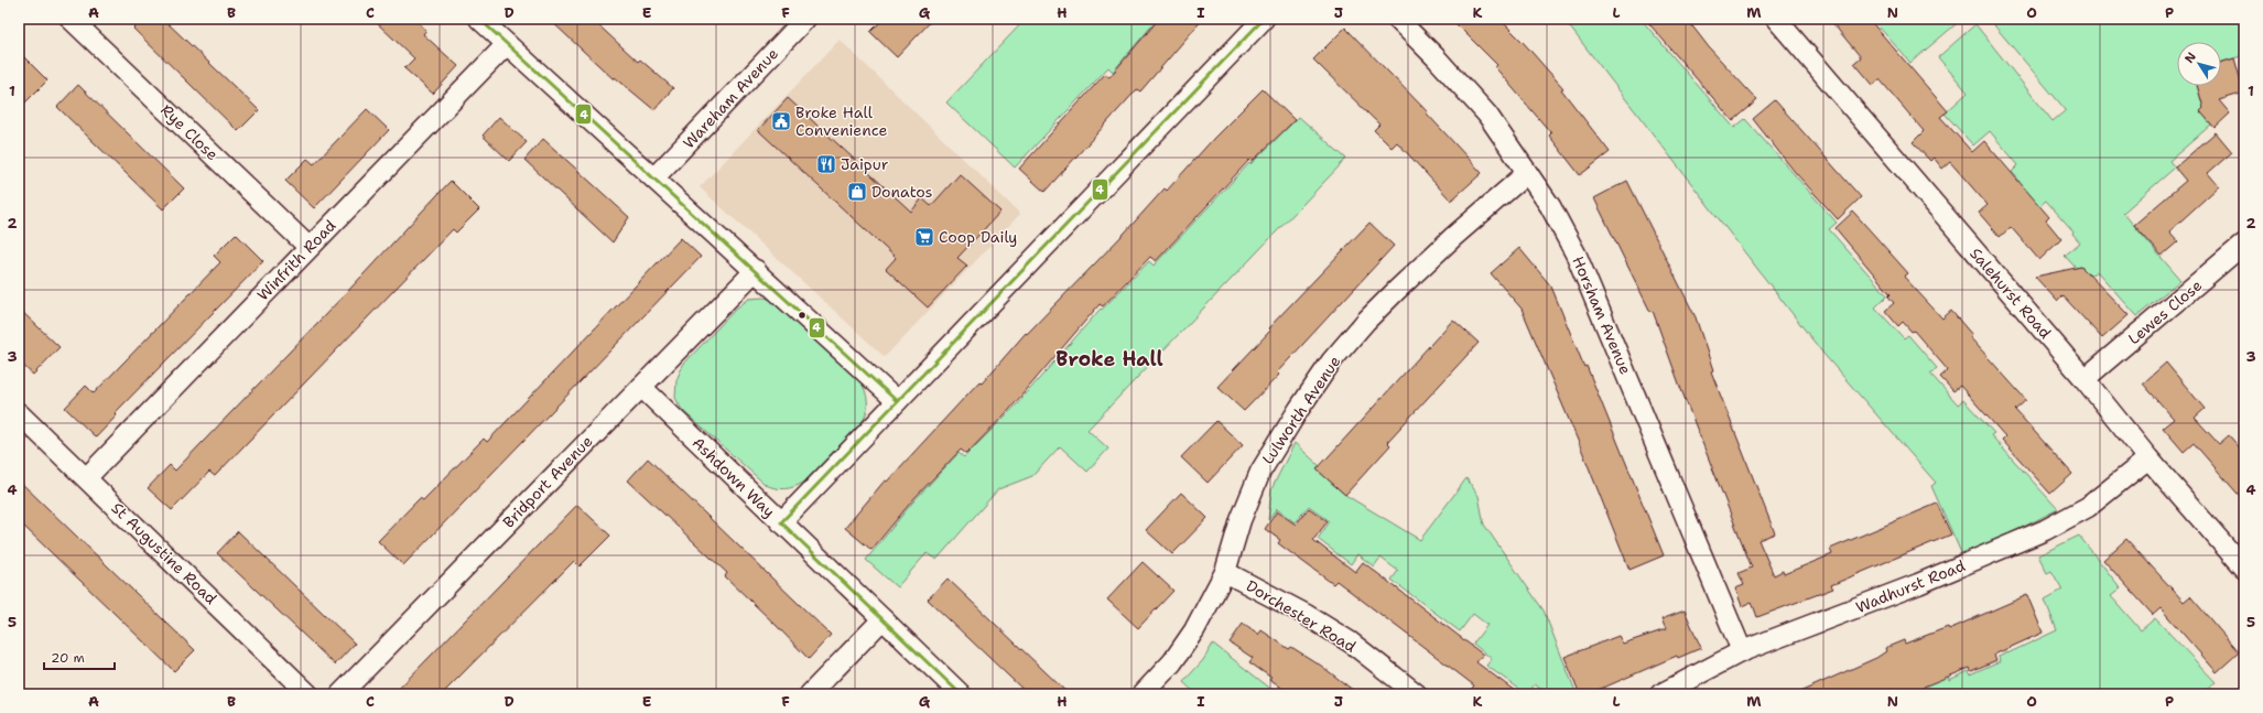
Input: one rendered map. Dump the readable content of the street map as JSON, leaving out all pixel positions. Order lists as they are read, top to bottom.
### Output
{
  "streets": {
    "street": [
      "Wareham Avenue",
      "Rye Close",
      "Winfrith Road",
      "Salehurst Road",
      "Lewes Close",
      "Horsham Avenue",
      "Lulworth Avenue",
      "Ashdown Way",
      "Bridport Avenue",
      "St Augustine Road",
      "Wadhurst Road",
      "Dorchester Road"
    ]
  },
  "crossings": [
    ["Rye Close", "Winfrith Road"],
    ["Winfrith Road", "St Augustine Road"],
    ["Salehurst Road", "Lewes Close"],
    ["Salehurst Road", "Wadhurst Road"],
    ["Horsham Avenue", "Lulworth Avenue"],
    ["Horsham Avenue", "Wadhurst Road"],
    ["Lulworth Avenue", "Dorchester Road"],
    ["Ashdown Way", "Bridport Avenue"]
  ],
  "districts": ["Broke Hall"],
  "places": {
    "public building": ["Broke Hall Convenience"],
    "restaurant": ["Jaipur"],
    "shop": ["Donatos"],
    "supermarket": ["Coop Daily"]
  },
  "lines": ["transit line 4"],
  "scale_bar": "20 m",
  "north": "top left",
  "grid": {
    "columns": [
      "A",
      "B",
      "C",
      "D",
      "E",
      "F",
      "G",
      "H",
      "I",
      "J",
      "K",
      "L",
      "M",
      "N",
      "O",
      "P"
    ],
    "rows": [
      "1",
      "2",
      "3",
      "4",
      "5"
    ]
  }
}
